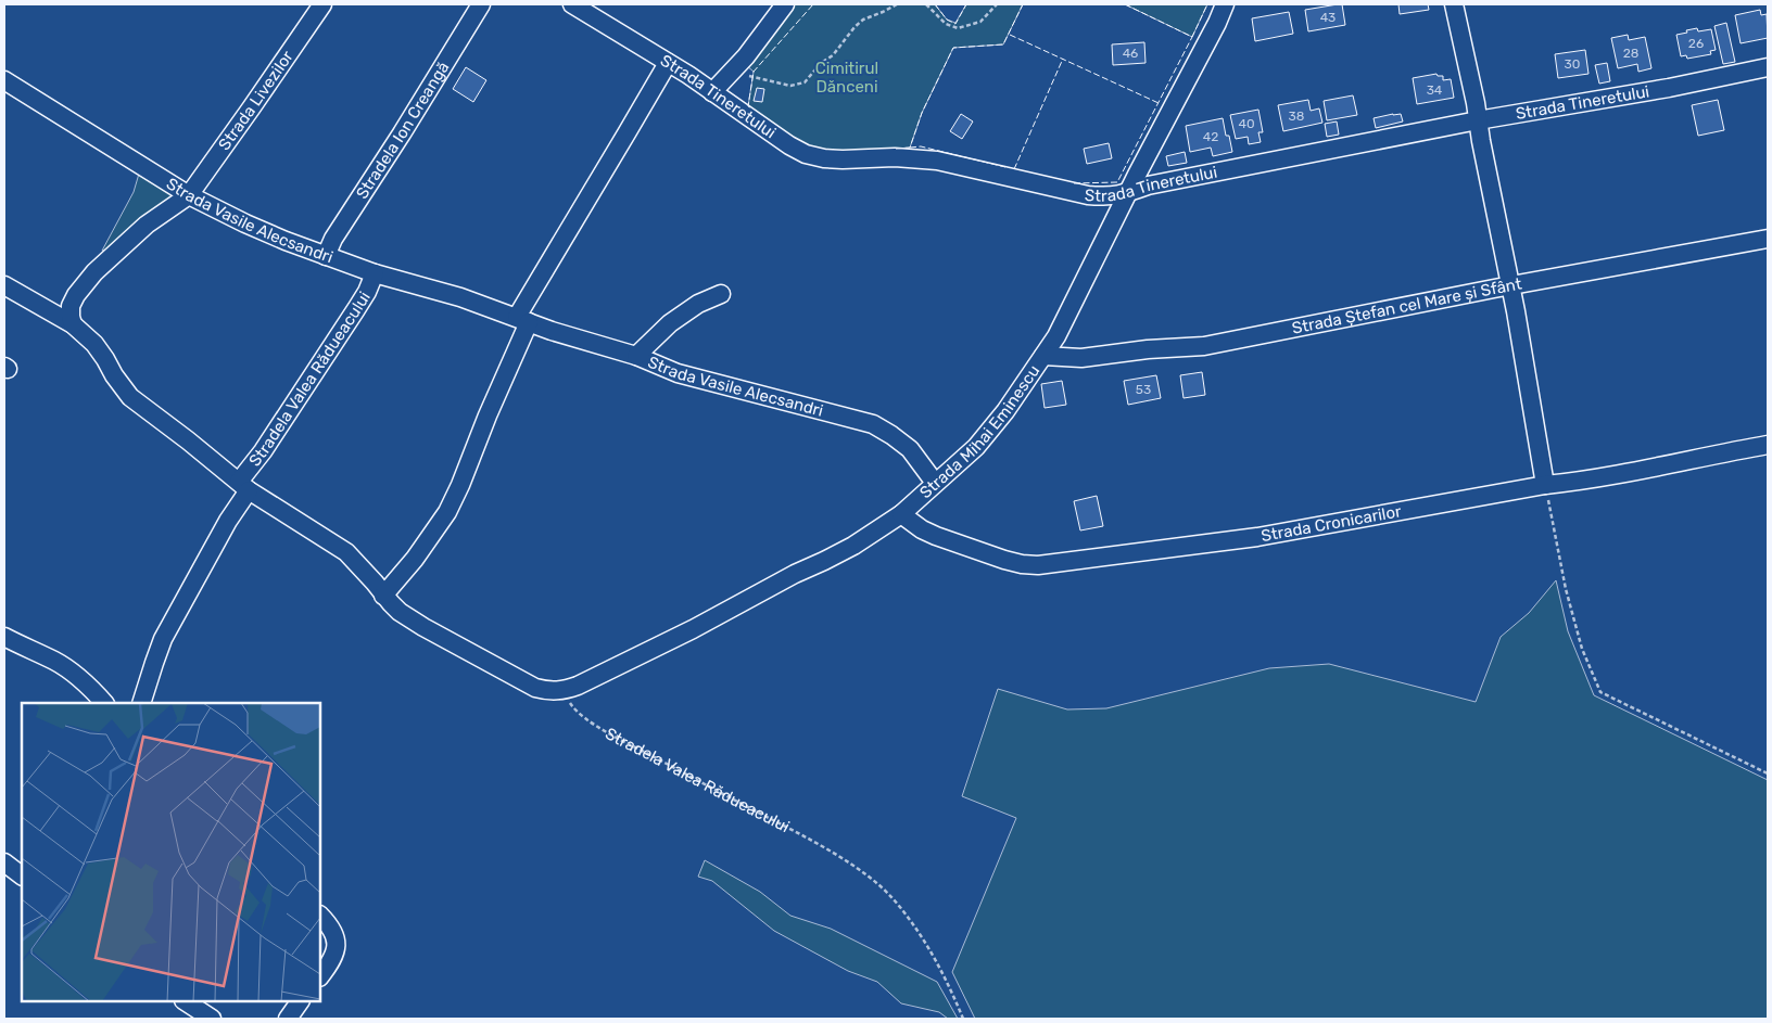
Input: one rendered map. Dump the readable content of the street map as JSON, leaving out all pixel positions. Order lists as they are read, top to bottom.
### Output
{
  "streets": {
    "street": [
      "Strada Tineretului",
      "Strada Livezilor",
      "Stradela Ion Creangă",
      "Strada Vasile Alecsandri",
      "Strada Ștefan cel Mare și Sfânt",
      "Stradela Valea Rădueacului",
      "Strada Mihai Eminescu",
      "Strada Cronicarilor"
    ]
  },
  "crossings": [
    ["Strada Tineretului", "Strada Mihai Eminescu"],
    ["Strada Livezilor", "Strada Vasile Alecsandri"],
    ["Stradela Ion Creangă", "Strada Vasile Alecsandri"],
    ["Strada Vasile Alecsandri", "Stradela Valea Rădueacului"],
    ["Strada Vasile Alecsandri", "Strada Mihai Eminescu"],
    ["Strada Ștefan cel Mare și Sfânt", "Strada Mihai Eminescu"],
    ["Stradela Valea Rădueacului", "Strada Mihai Eminescu"],
    ["Strada Mihai Eminescu", "Strada Cronicarilor"]
  ],
  "parks": ["Cimitirul Dănceni"],
  "house_numbers": [
    "43",
    "26",
    "46",
    "28",
    "30",
    "34",
    "38",
    "40",
    "42",
    "53"
  ]
}
